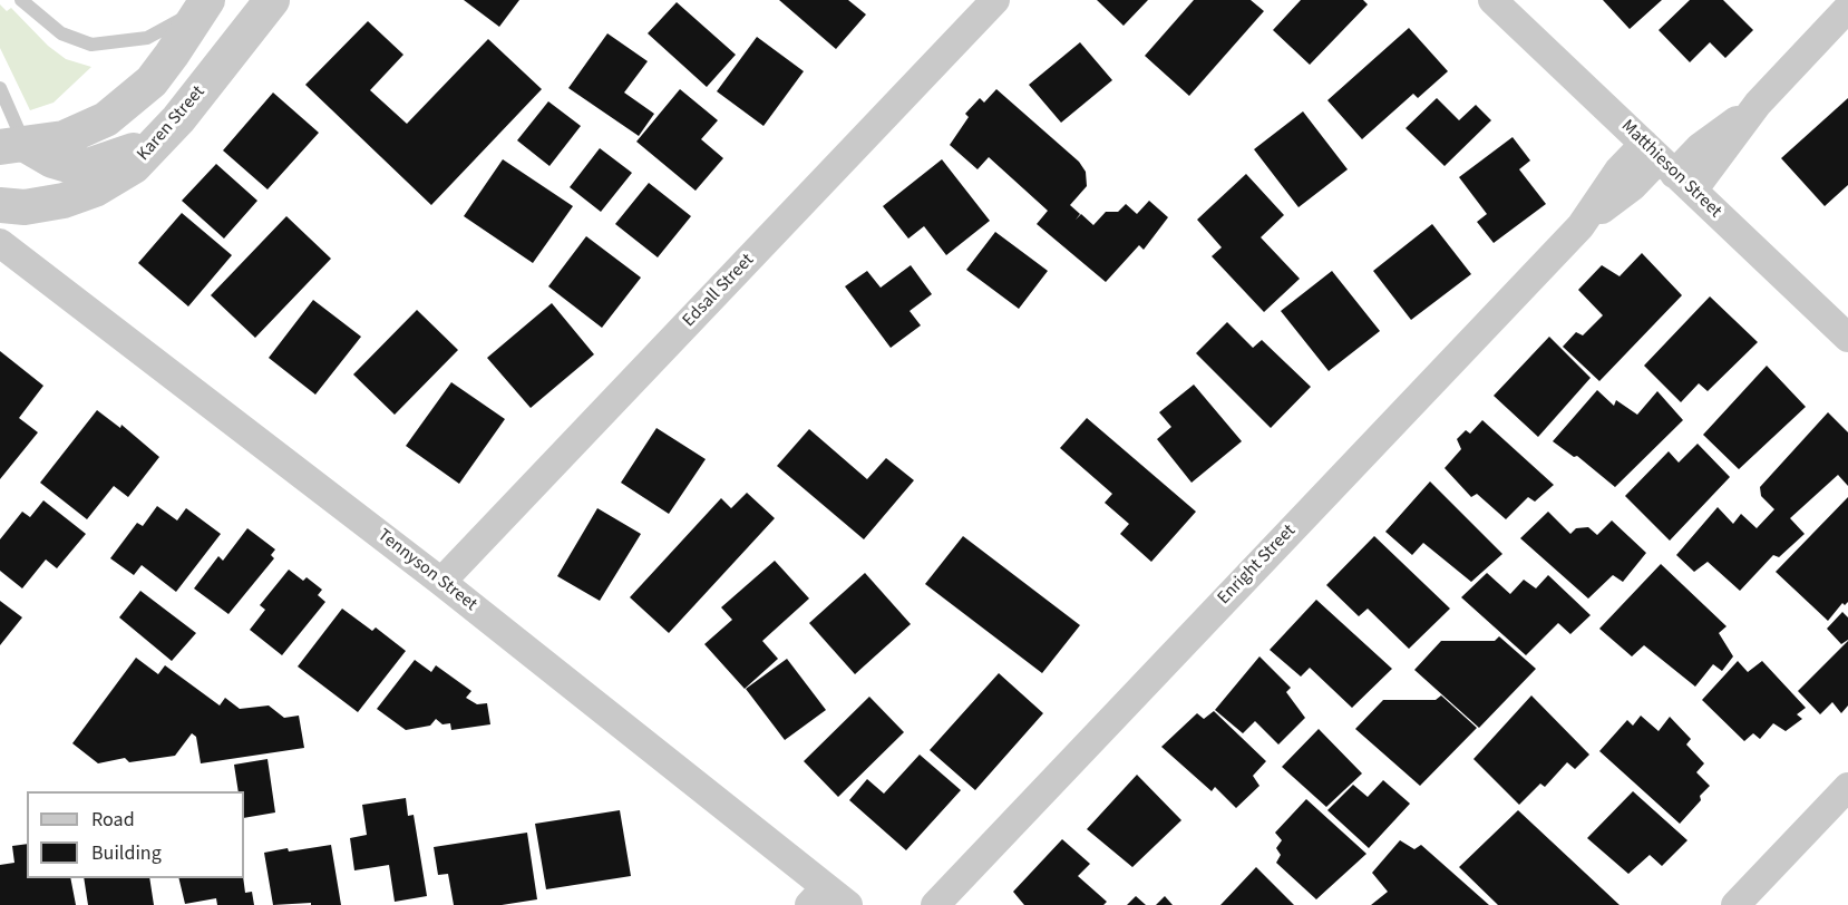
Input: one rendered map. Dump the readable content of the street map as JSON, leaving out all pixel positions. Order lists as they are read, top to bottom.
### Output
{
  "streets": {
    "street": [
      "Karen Street",
      "Matthieson Street",
      "Edsall Street",
      "Enright Street",
      "Tennyson Street"
    ]
  },
  "crossings": [
    ["Matthieson Street", "Enright Street"],
    ["Edsall Street", "Tennyson Street"]
  ],
  "legend": ["Road", "Building"]
}
